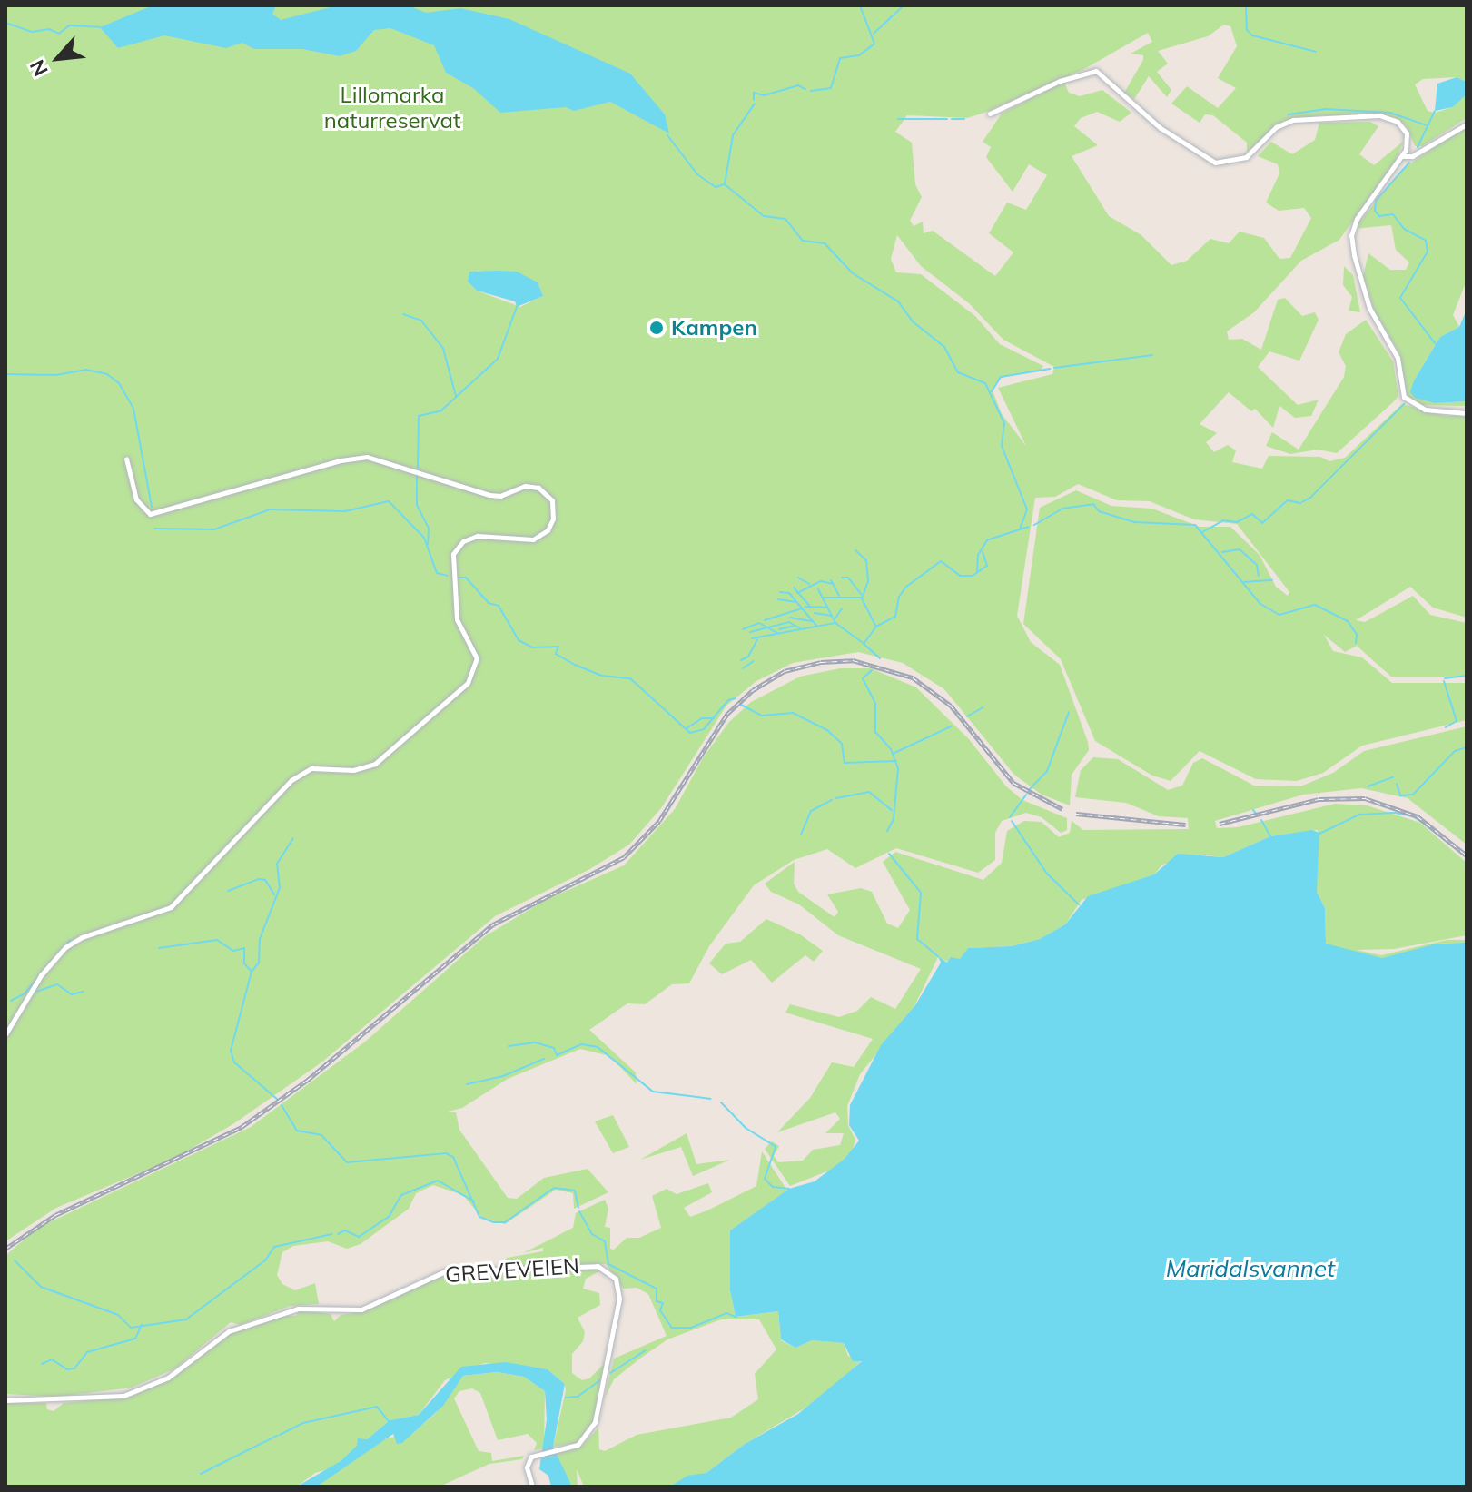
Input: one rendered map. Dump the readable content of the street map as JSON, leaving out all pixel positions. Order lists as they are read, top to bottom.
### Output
{
  "streets": {
    "street": ["GREVEVEIEN"]
  },
  "water": ["Maridalsvannet"],
  "parks": ["Lillomarka naturreservat"],
  "places": ["Kampen"],
  "north": "bottom left"
}
